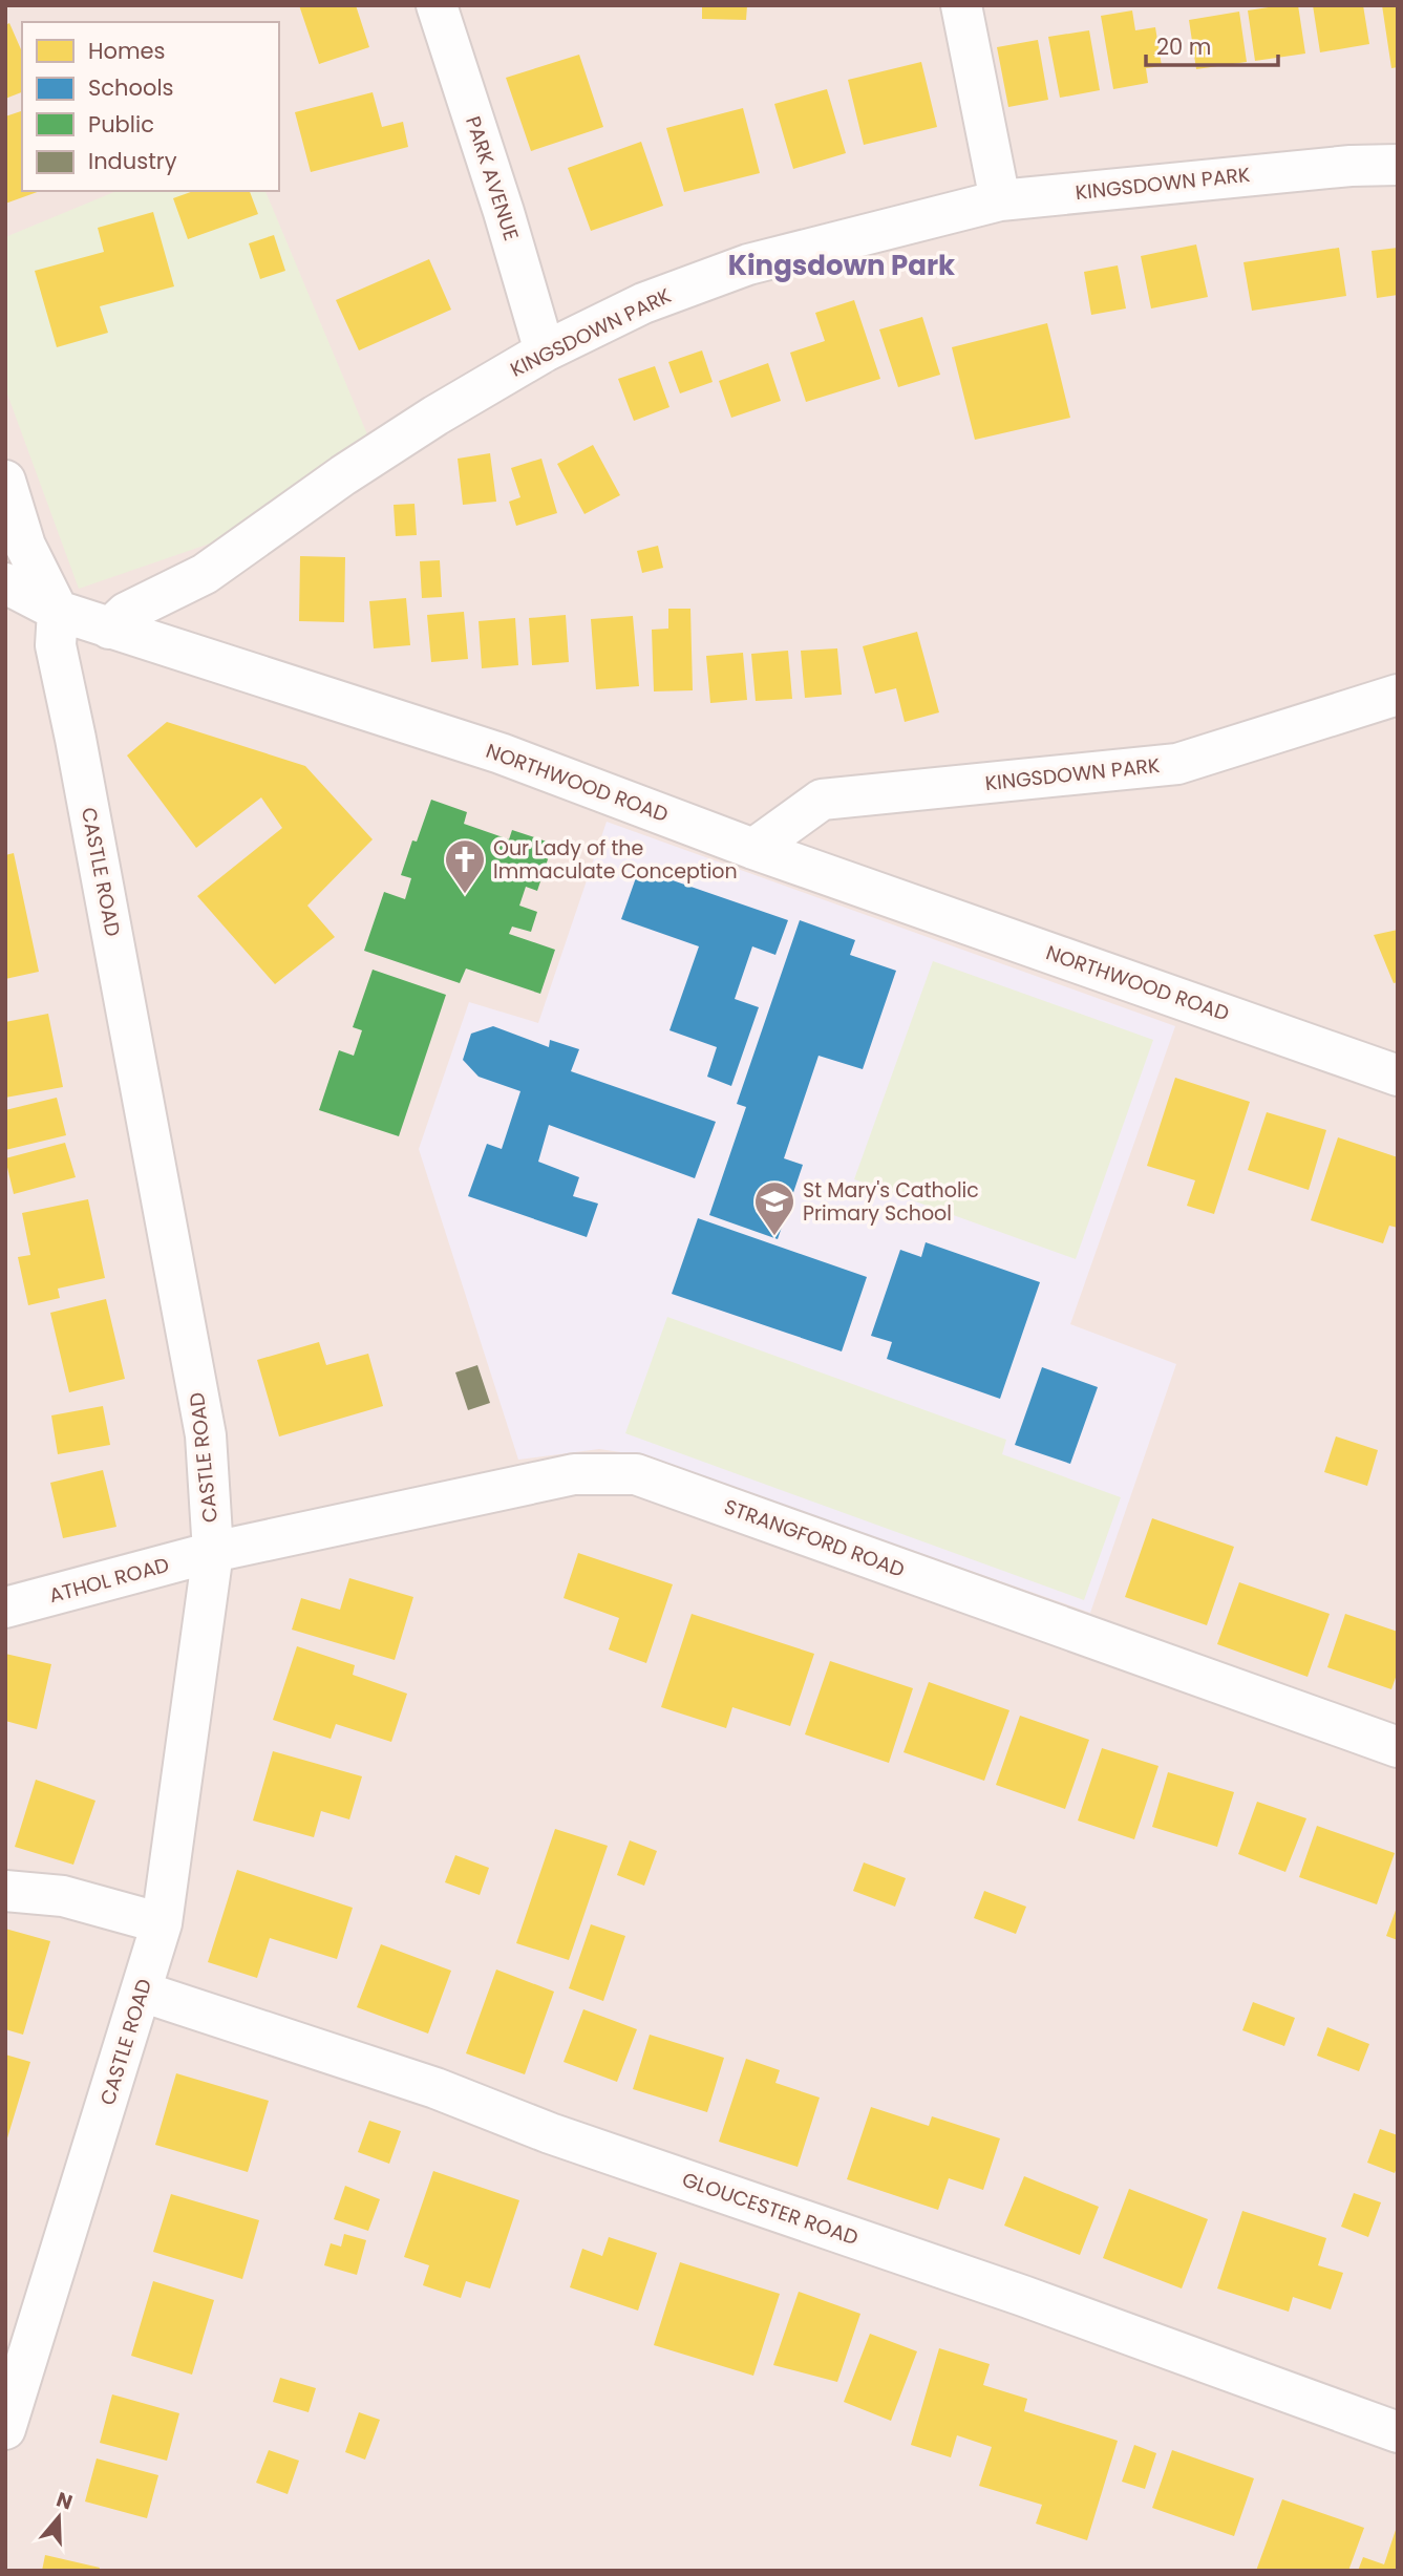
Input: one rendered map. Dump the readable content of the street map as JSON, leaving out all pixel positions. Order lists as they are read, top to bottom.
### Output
{
  "streets": {
    "street": [
      "PARK AVENUE",
      "KINGSDOWN PARK",
      "NORTHWOOD ROAD",
      "CASTLE ROAD",
      "STRANGFORD ROAD",
      "ATHOL ROAD",
      "GLOUCESTER ROAD"
    ]
  },
  "crossings": [
    ["PARK AVENUE", "KINGSDOWN PARK"],
    ["KINGSDOWN PARK", "NORTHWOOD ROAD"],
    ["NORTHWOOD ROAD", "CASTLE ROAD"],
    ["CASTLE ROAD", "STRANGFORD ROAD"],
    ["CASTLE ROAD", "ATHOL ROAD"],
    ["CASTLE ROAD", "GLOUCESTER ROAD"],
    ["STRANGFORD ROAD", "ATHOL ROAD"]
  ],
  "districts": ["Kingsdown Park"],
  "places": {
    "church": ["Our Lady of the Immaculate Conception"],
    "school or university": ["St Mary's Catholic Primary School"]
  },
  "legend": [
    "Homes",
    "Schools",
    "Public",
    "Industry"
  ],
  "scale_bar": "20 m",
  "north": "top"
}
